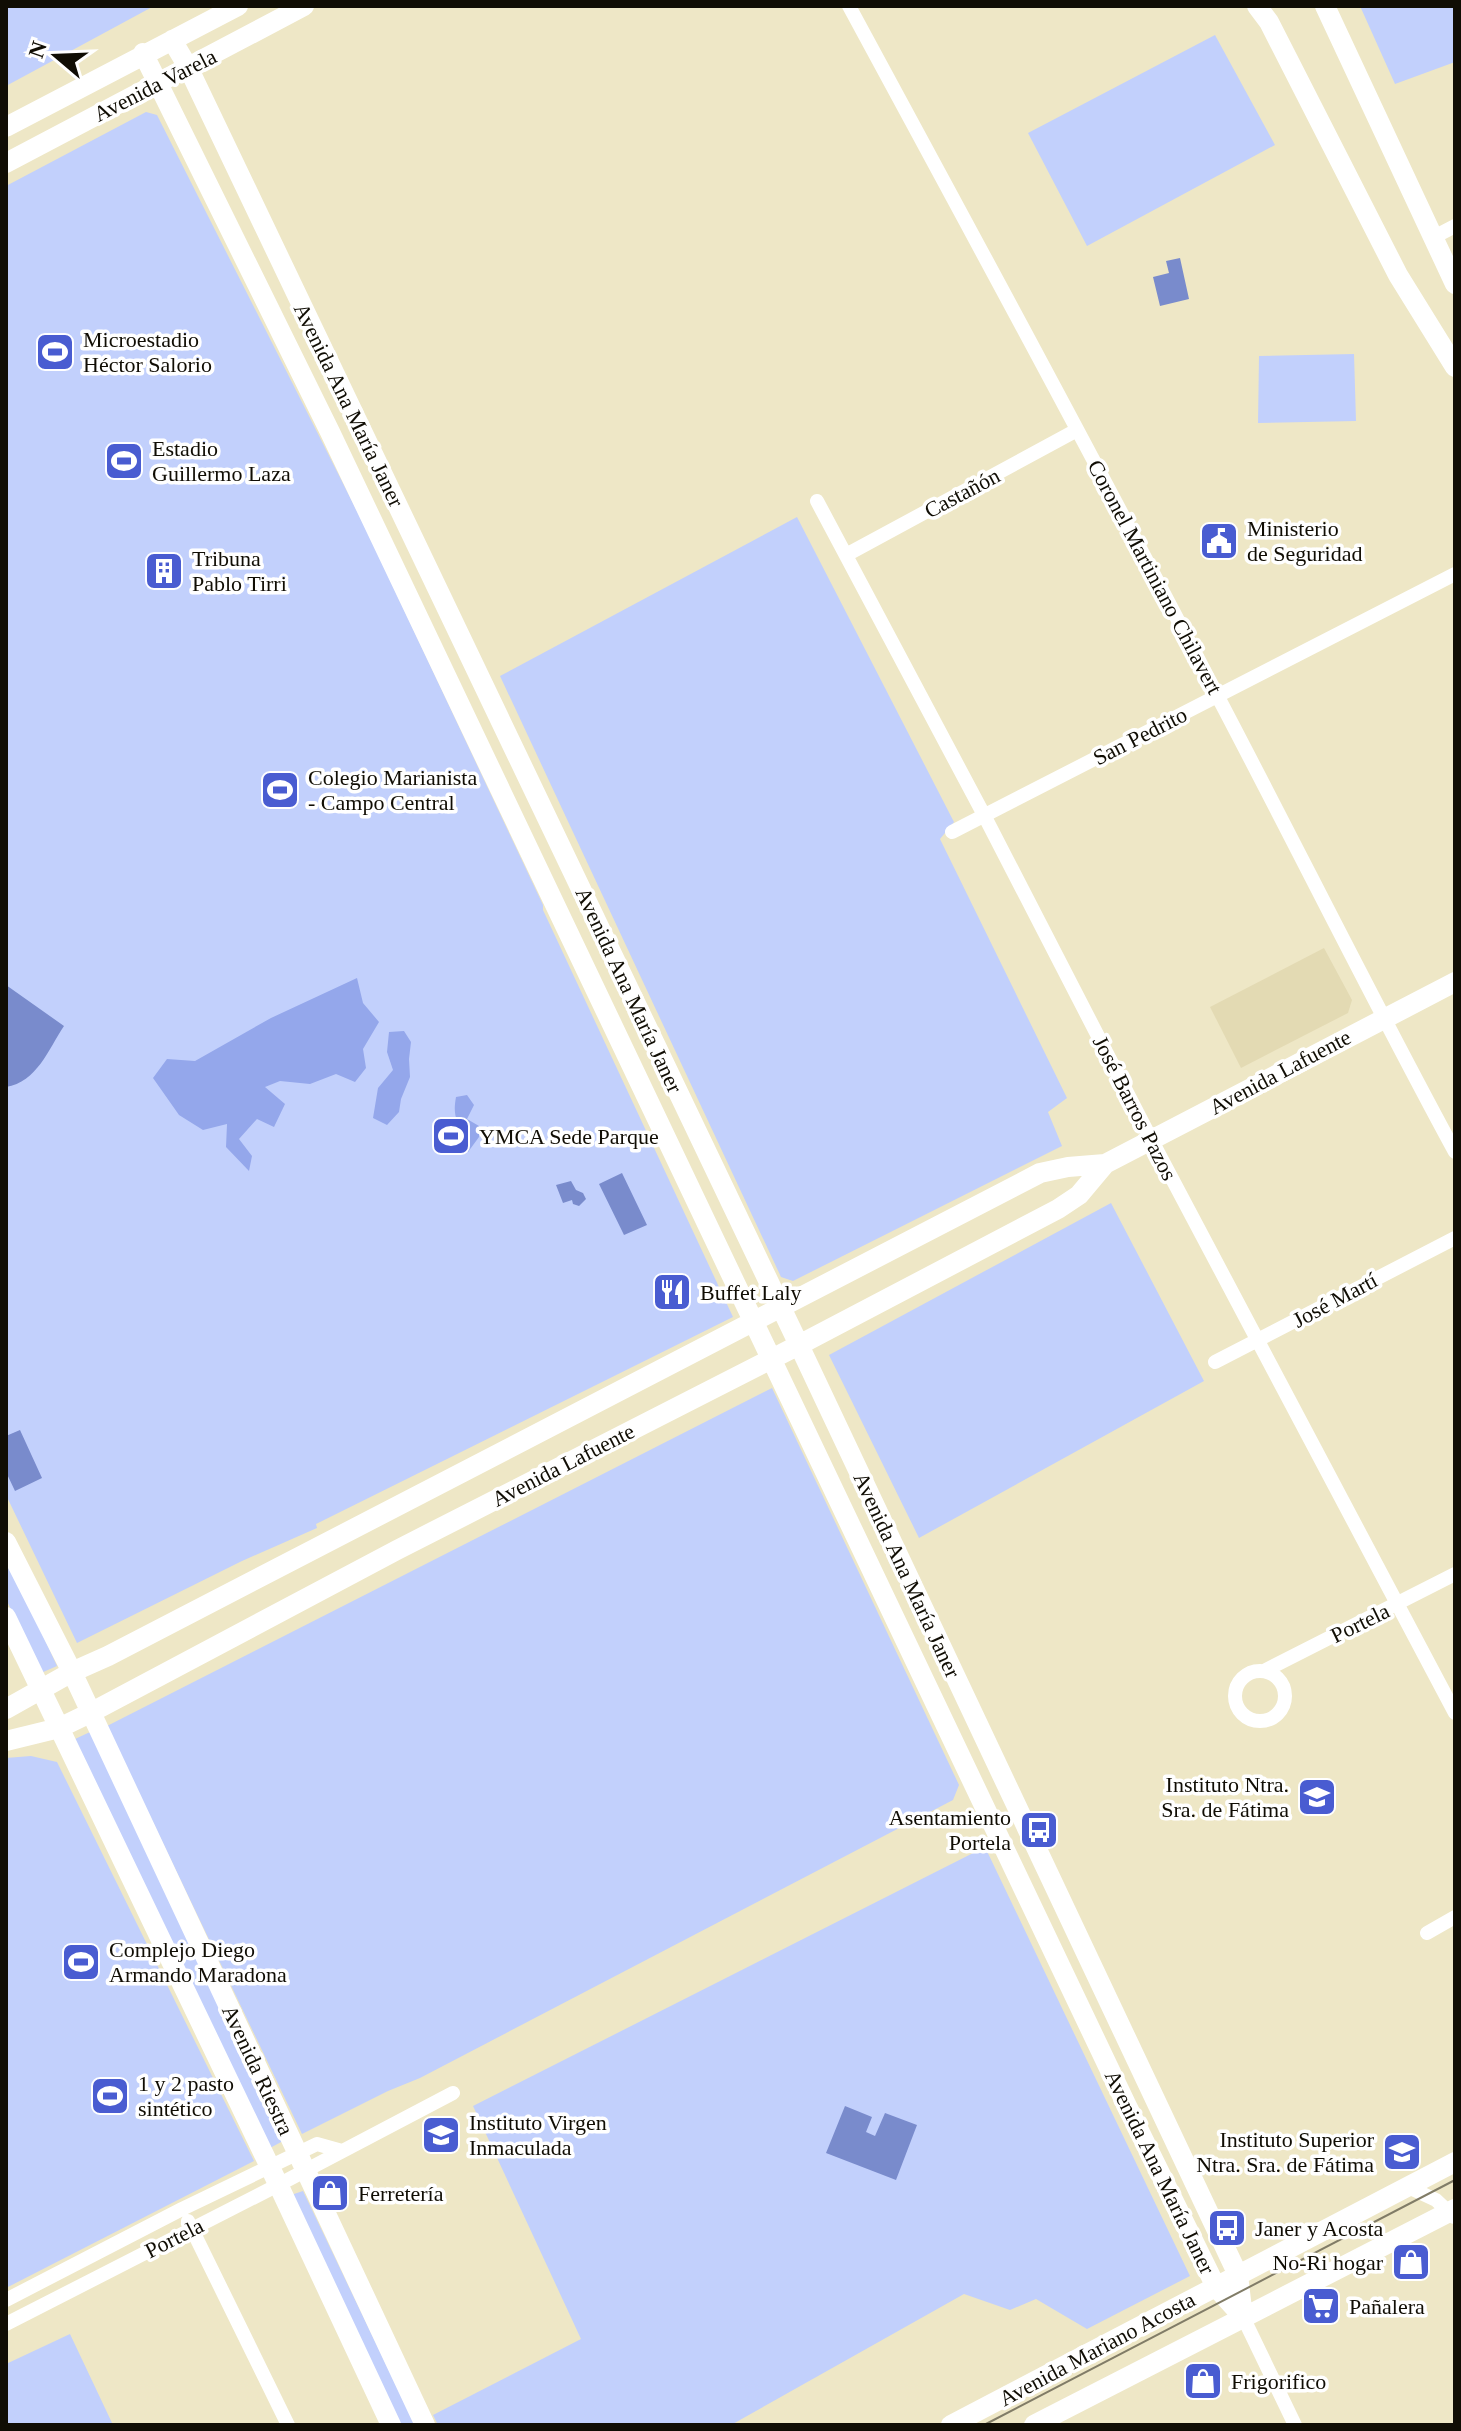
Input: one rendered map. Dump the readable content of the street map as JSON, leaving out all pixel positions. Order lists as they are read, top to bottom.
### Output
{
  "streets": {
    "street": [
      "Avenida Varela",
      "Avenida Ana María Janer",
      "Castañón",
      "Coronel Martiniano Chilavert",
      "San Pedrito",
      "Avenida Lafuente",
      "José Barros Pazos",
      "José Martí",
      "Portela",
      "Avenida Riestra",
      "Avenida Mariano Acosta"
    ]
  },
  "crossings": [
    ["Avenida Varela", "Avenida Ana María Janer"],
    ["Avenida Ana María Janer", "Avenida Lafuente"],
    ["Avenida Ana María Janer", "Avenida Mariano Acosta"],
    ["Castañón", "Coronel Martiniano Chilavert"],
    ["Castañón", "José Barros Pazos"],
    ["Coronel Martiniano Chilavert", "San Pedrito"],
    ["Coronel Martiniano Chilavert", "Avenida Lafuente"],
    ["San Pedrito", "José Barros Pazos"],
    ["Avenida Lafuente", "José Barros Pazos"],
    ["Avenida Lafuente", "Avenida Riestra"],
    ["José Barros Pazos", "José Martí"],
    ["José Barros Pazos", "Portela"],
    ["Portela", "Avenida Riestra"]
  ],
  "places": {
    "sports": [
      "Microestadio Héctor Salorio",
      "Estadio Guillermo Laza",
      "Colegio Marianista - Campo Central",
      "YMCA Sede Parque",
      "Complejo Diego Armando Maradona",
      "1 y 2 pasto sintético"
    ],
    "public building": ["Ministerio de Seguridad"],
    "building": ["Tribuna Pablo Tirri"],
    "restaurant": ["Buffet Laly"],
    "school or university": ["Instituto Ntra. Sra. de Fátima", "Instituto Virgen Inmaculada", "Instituto Superior Ntra. Sra. de Fátima"],
    "bus stop": ["Asentamiento Portela", "Janer y Acosta"],
    "shop": ["Ferretería", "No-Ri hogar", "Frigorifico"],
    "supermarket": ["Pañalera"]
  },
  "north": "left"
}
